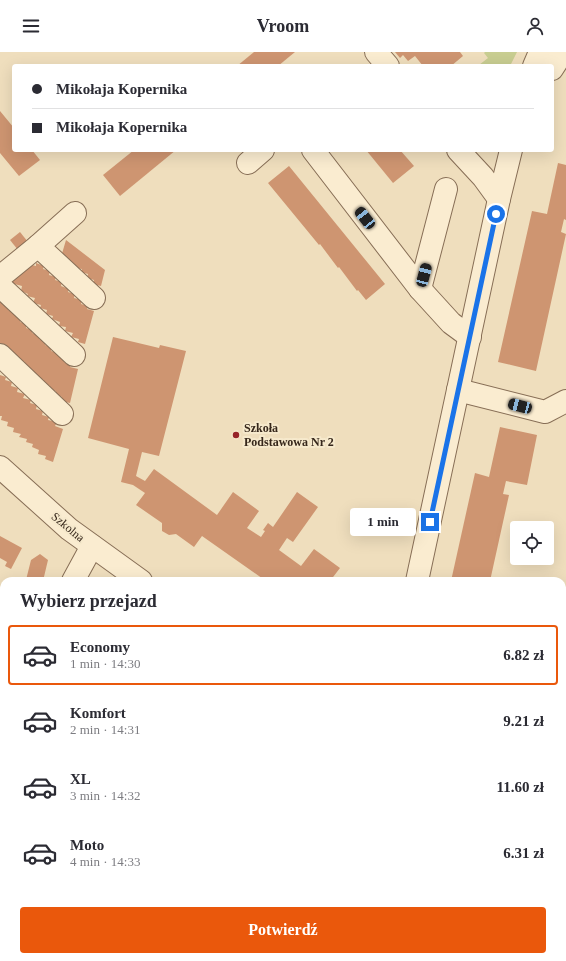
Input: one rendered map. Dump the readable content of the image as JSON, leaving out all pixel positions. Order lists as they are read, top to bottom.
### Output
{
  "streets": {
    "street": ["Szkolna"]
  },
  "places": ["Szkoła Podstawowa Nr 2"],
  "page": {
    "header": "Vroom",
    "banner": ["Mikołaja Kopernika", "Mikołaja Kopernika"],
    "bubble": "1 min",
    "heading": "Wybierz przejazd",
    "list": [
      {
        "name": "Economy",
        "note": "1 min · 14:30",
        "value": "6.82 zł"
      },
      {
        "name": "Komfort",
        "note": "2 min · 14:31",
        "value": "9.21 zł"
      },
      {
        "name": "XL",
        "note": "3 min · 14:32",
        "value": "11.60 zł"
      },
      {
        "name": "Moto",
        "note": "4 min · 14:33",
        "value": "6.31 zł"
      }
    ],
    "buttons": "Potwierdź"
  }
}
